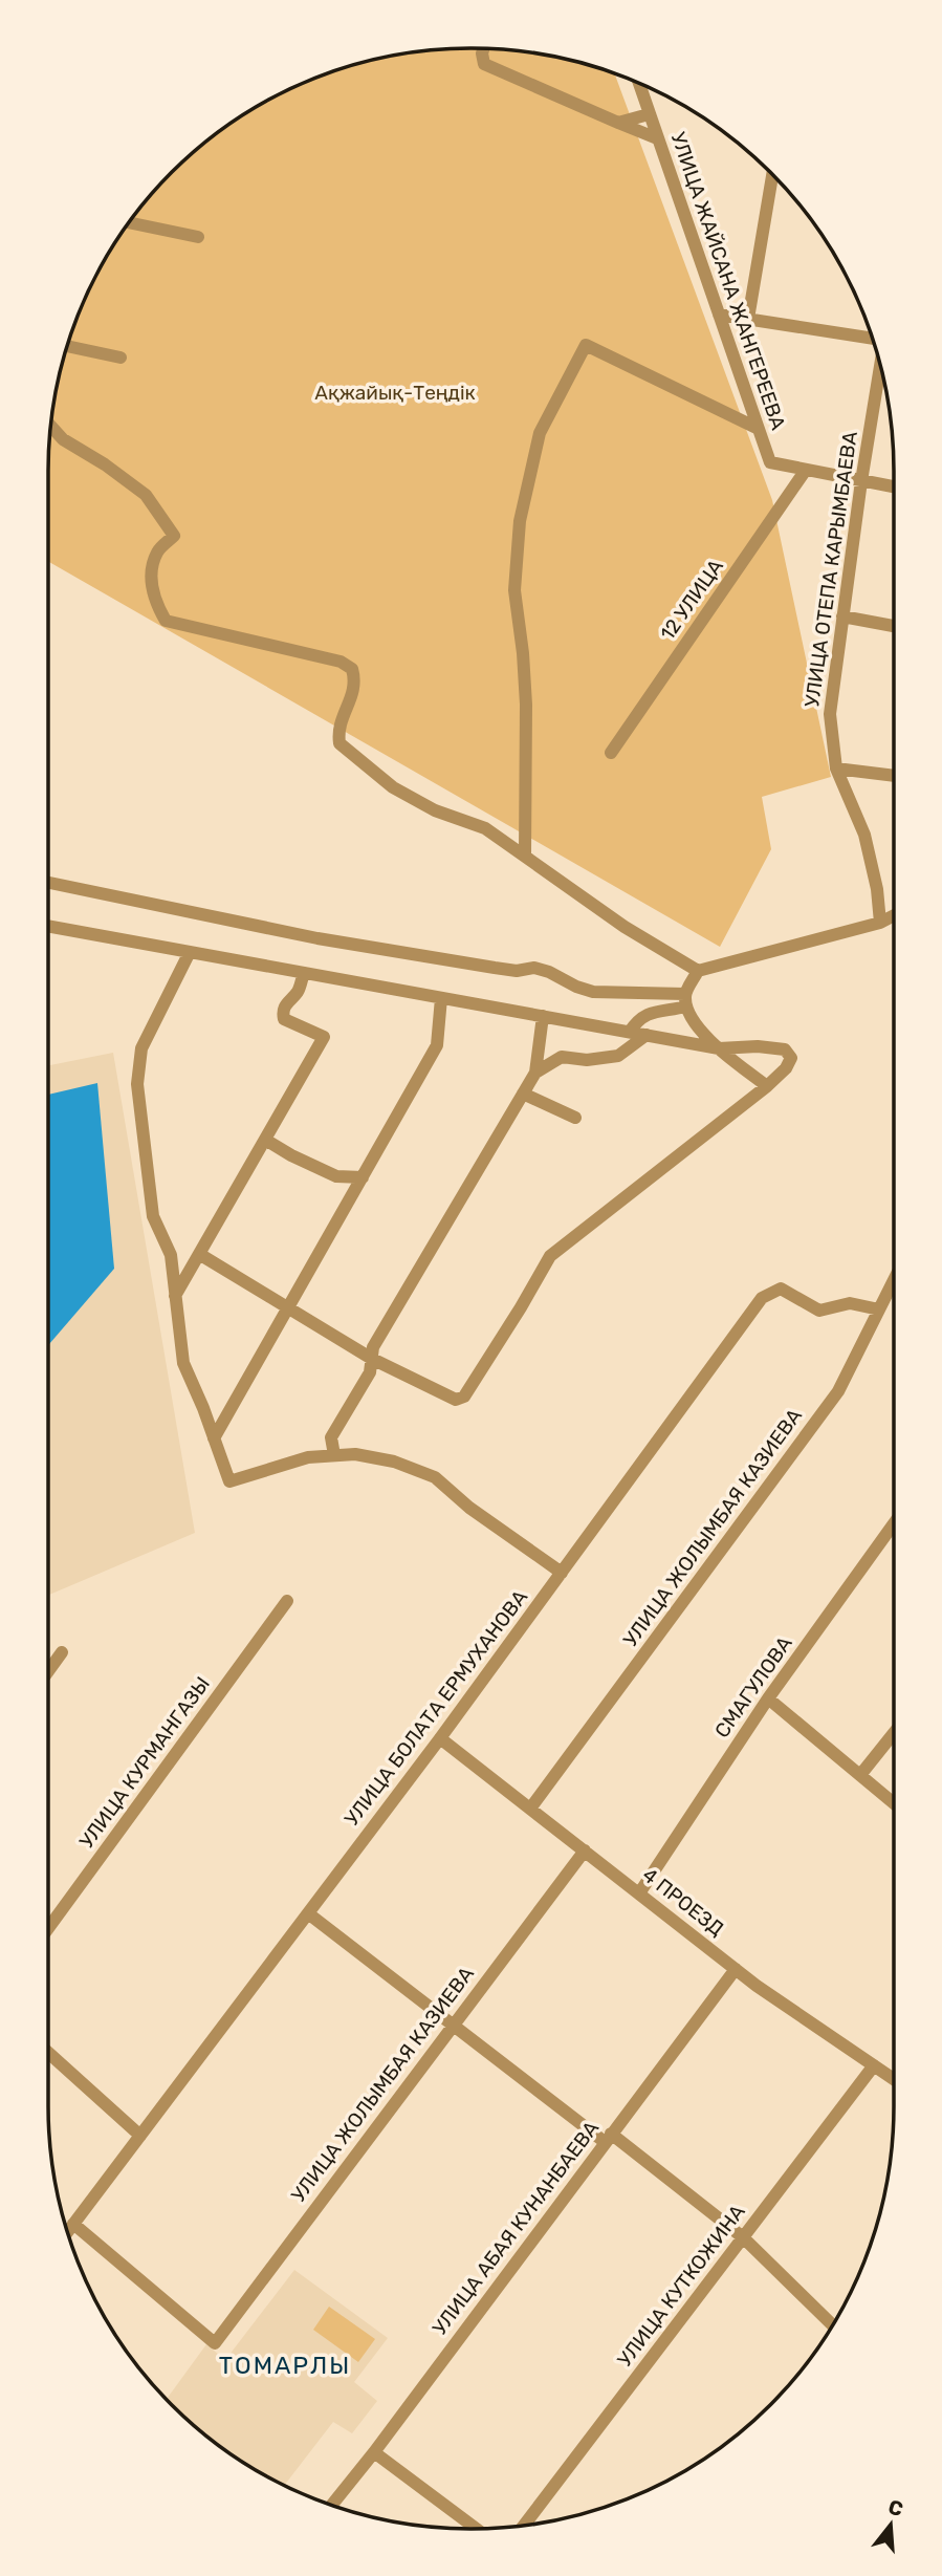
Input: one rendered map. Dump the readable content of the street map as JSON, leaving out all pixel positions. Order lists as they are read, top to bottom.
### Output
{
  "streets": {
    "street": [
      "УЛИЦА ЖАЙСАНА ЖАНГЕРЕЕВА",
      "УЛИЦА ОТЕПА КАРЫМБАЕВА",
      "12 УЛИЦА",
      "УЛИЦА ЖОЛЫМБАЯ КАЗИЕВА",
      "СМАГУЛОВА",
      "УЛИЦА БОЛАТА ЕРМУХАНОВА",
      "УЛИЦА КУРМАНГАЗЫ",
      "4 ПРОЕЗД",
      "УЛИЦА АБАЯ КУНАНБАЕВА",
      "УЛИЦА КУТКОЖИНА"
    ]
  },
  "crossings": [
    ["УЛИЦА ЖАЙСАНА ЖАНГЕРЕЕВА", "12 УЛИЦА"],
    ["УЛИЦА ЖОЛЫМБАЯ КАЗИЕВА", "УЛИЦА БОЛАТА ЕРМУХАНОВА"],
    ["УЛИЦА ЖОЛЫМБАЯ КАЗИЕВА", "4 ПРОЕЗД"],
    ["СМАГУЛОВА", "4 ПРОЕЗД"],
    ["УЛИЦА БОЛАТА ЕРМУХАНОВА", "4 ПРОЕЗД"],
    ["4 ПРОЕЗД", "УЛИЦА АБАЯ КУНАНБАЕВА"],
    ["4 ПРОЕЗД", "УЛИЦА КУТКОЖИНА"]
  ],
  "districts": ["ТОМАРЛЫ"],
  "parks": ["Ақжайық-Теңдік"],
  "north": "top"
}
